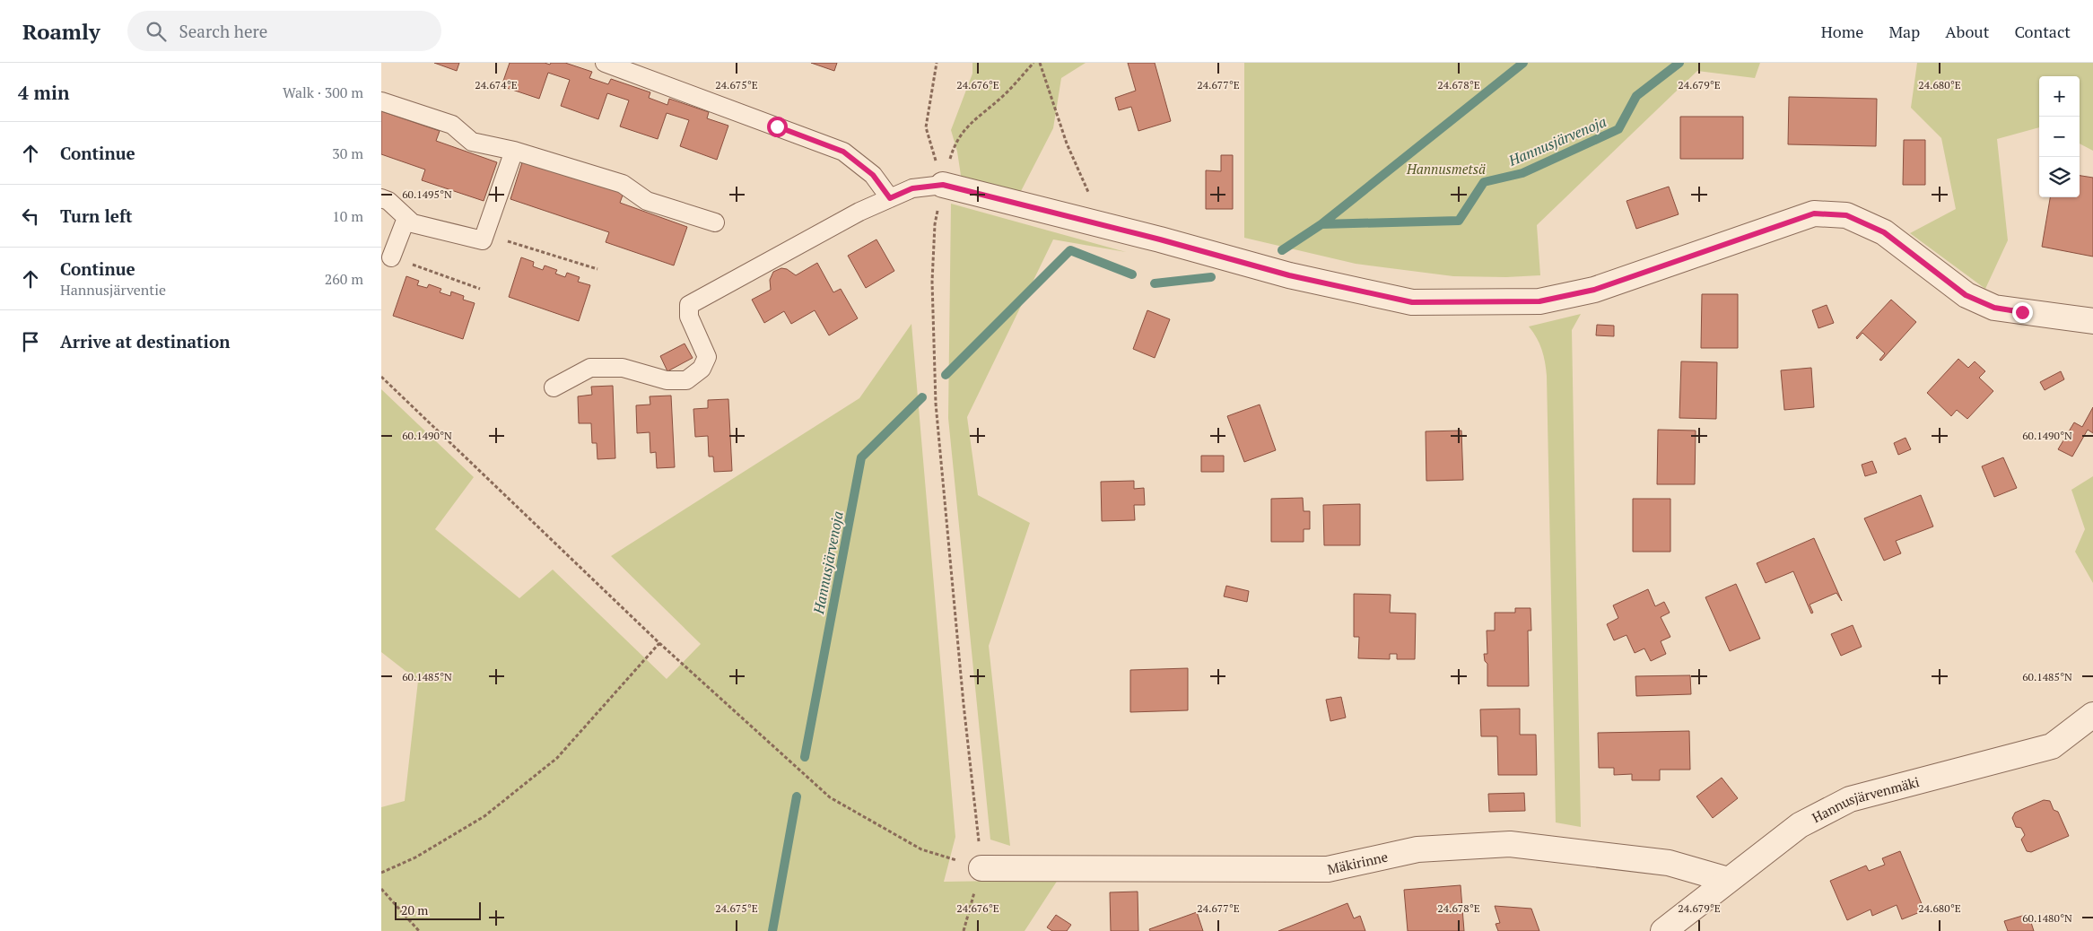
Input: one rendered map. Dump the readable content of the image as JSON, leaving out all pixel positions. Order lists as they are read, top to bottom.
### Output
{
  "streets": {
    "street": ["Hannusjärvenmäki", "Mäkirinne"]
  },
  "crossings": [
    ["Hannusjärvenmäki", "Mäkirinne"]
  ],
  "water": ["Hannusjärvenoja"],
  "parks": ["Hannusmetsä"],
  "scale_bar": "20 m",
  "page": {
    "header": "Roamly",
    "search": "Search here",
    "nav": [
      "Home",
      "Map",
      "About",
      "Contact"
    ],
    "heading": ["4 min", "Walk · 300 m"],
    "map_buttons": ["+", "−"],
    "list": [
      ["Continue", "30 m"],
      ["Turn left", "10 m"],
      ["Continue", "Hannusjärventie", "260 m"],
      "Arrive at destination"
    ],
    "scale": "20 m"
  },
  "coordinates": [
    "24.674°E",
    "24.675°E",
    "24.676°E",
    "24.677°E",
    "24.678°E",
    "24.679°E",
    "24.680°E",
    "60.1495°N",
    "60.1490°N",
    "60.1485°N",
    "60.1480°N"
  ]
}
